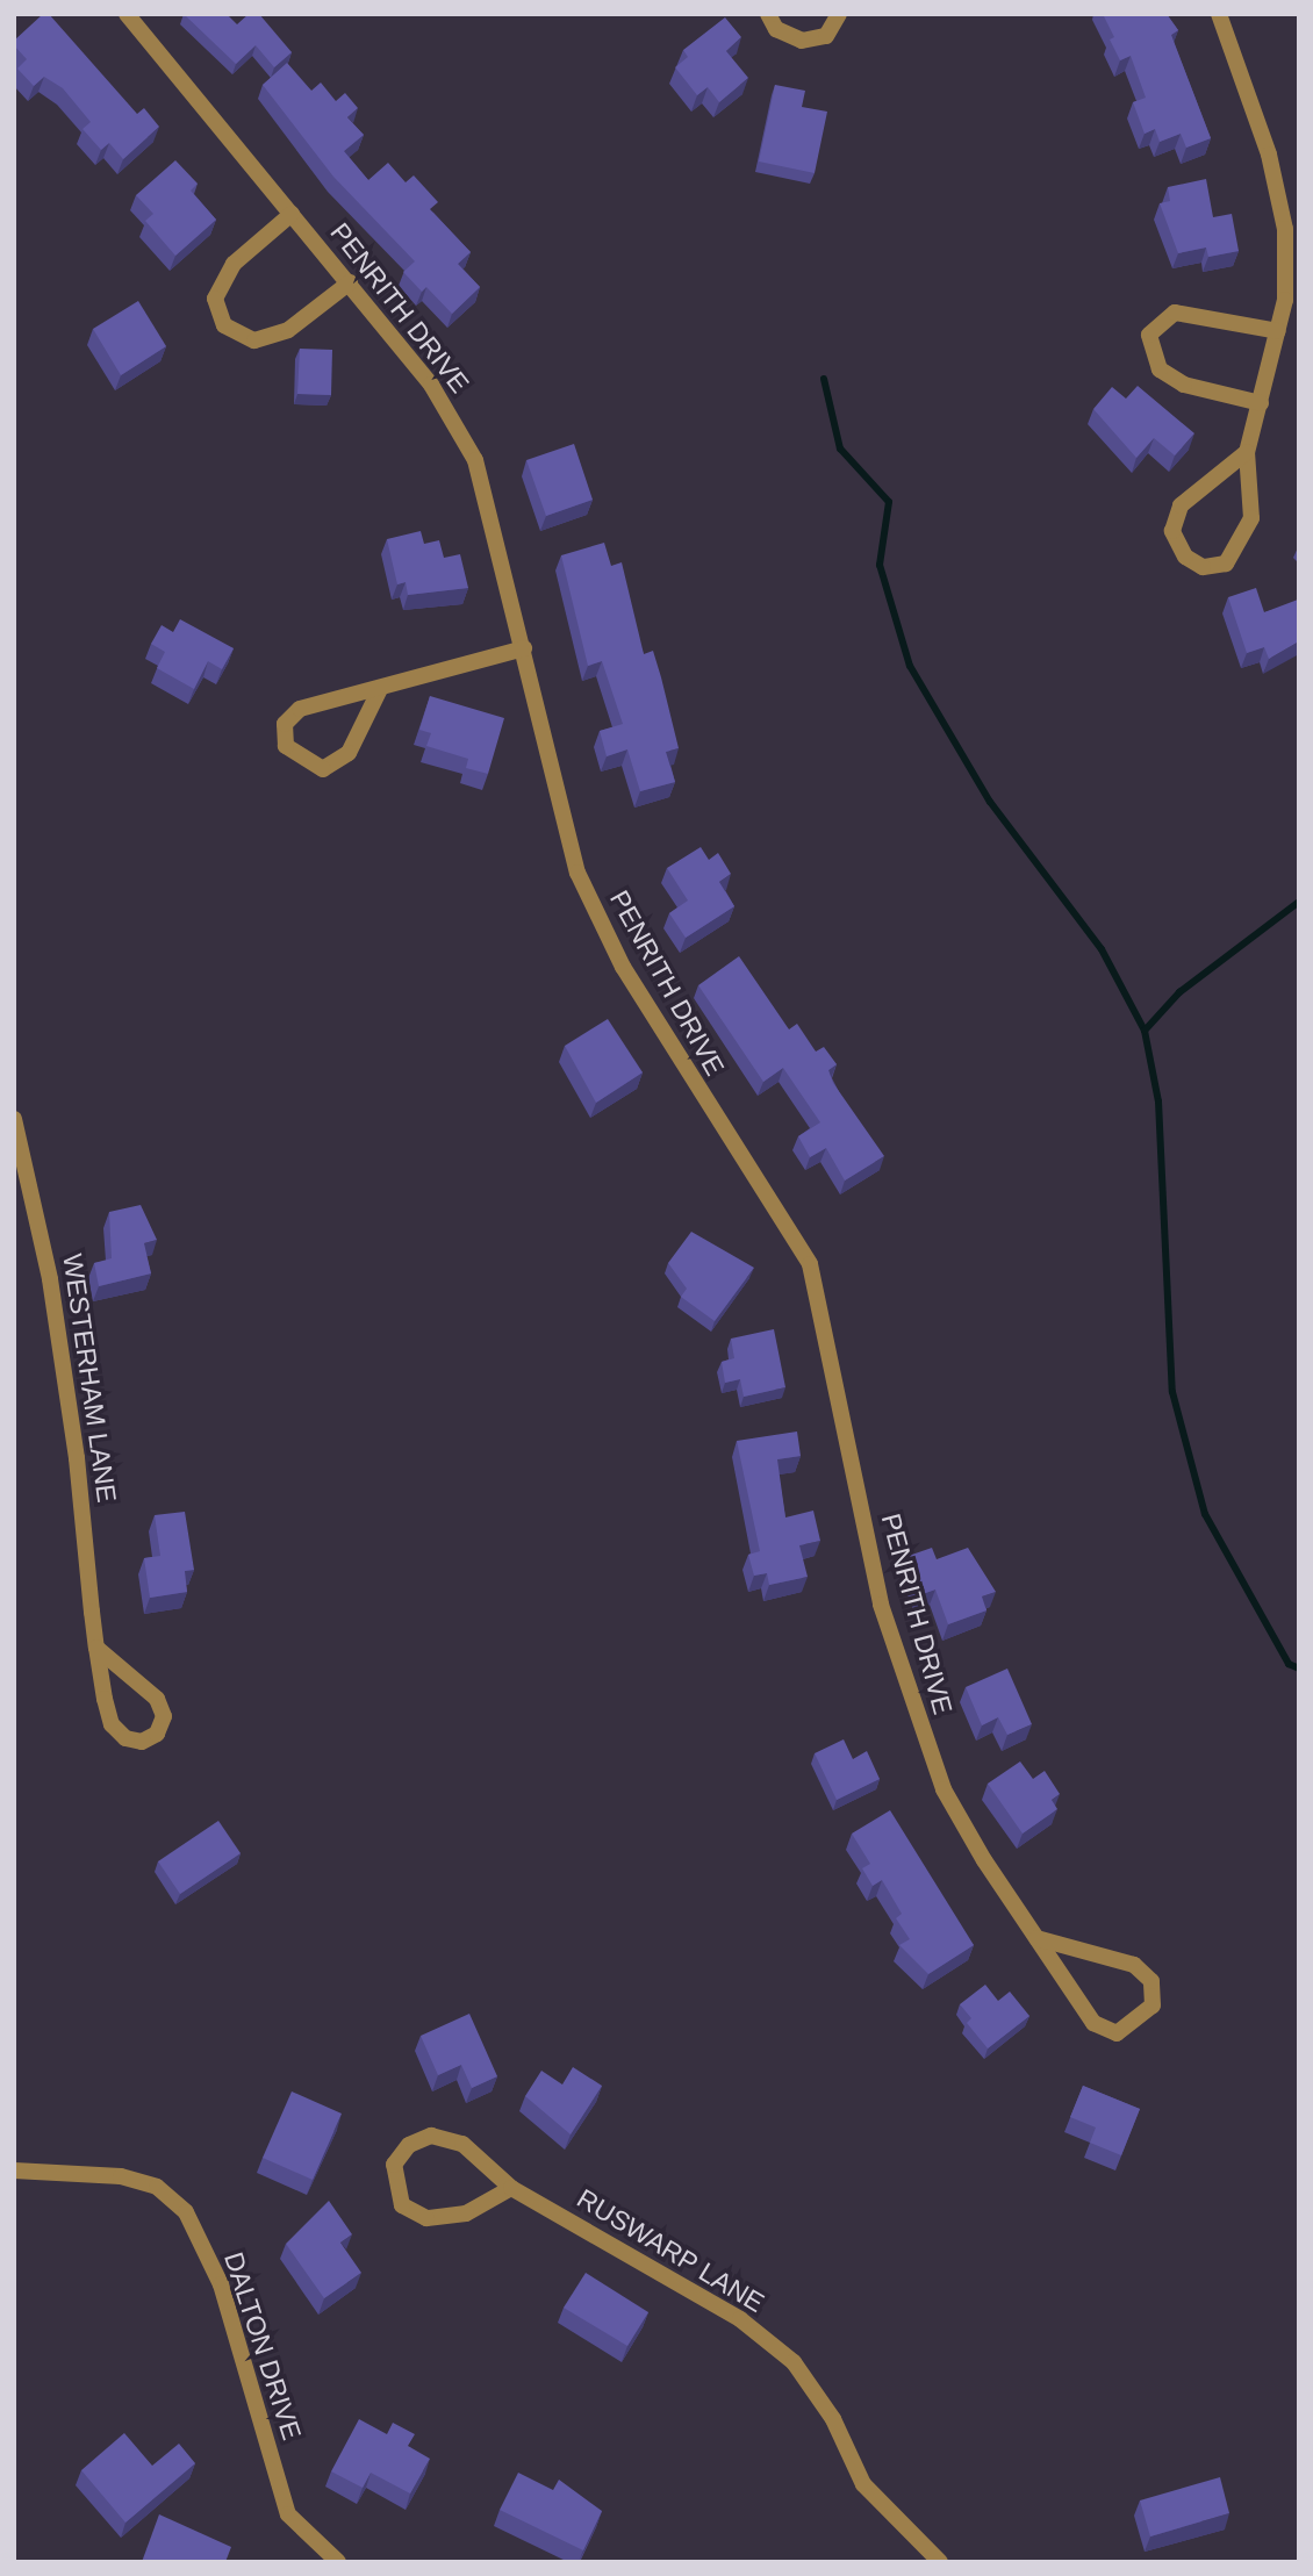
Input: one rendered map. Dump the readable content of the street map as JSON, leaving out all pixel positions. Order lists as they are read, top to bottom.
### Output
{
  "streets": {
    "street": [
      "PENRITH DRIVE",
      "WESTERHAM LANE",
      "RUSWARP LANE",
      "DALTON DRIVE"
    ]
  }
}
